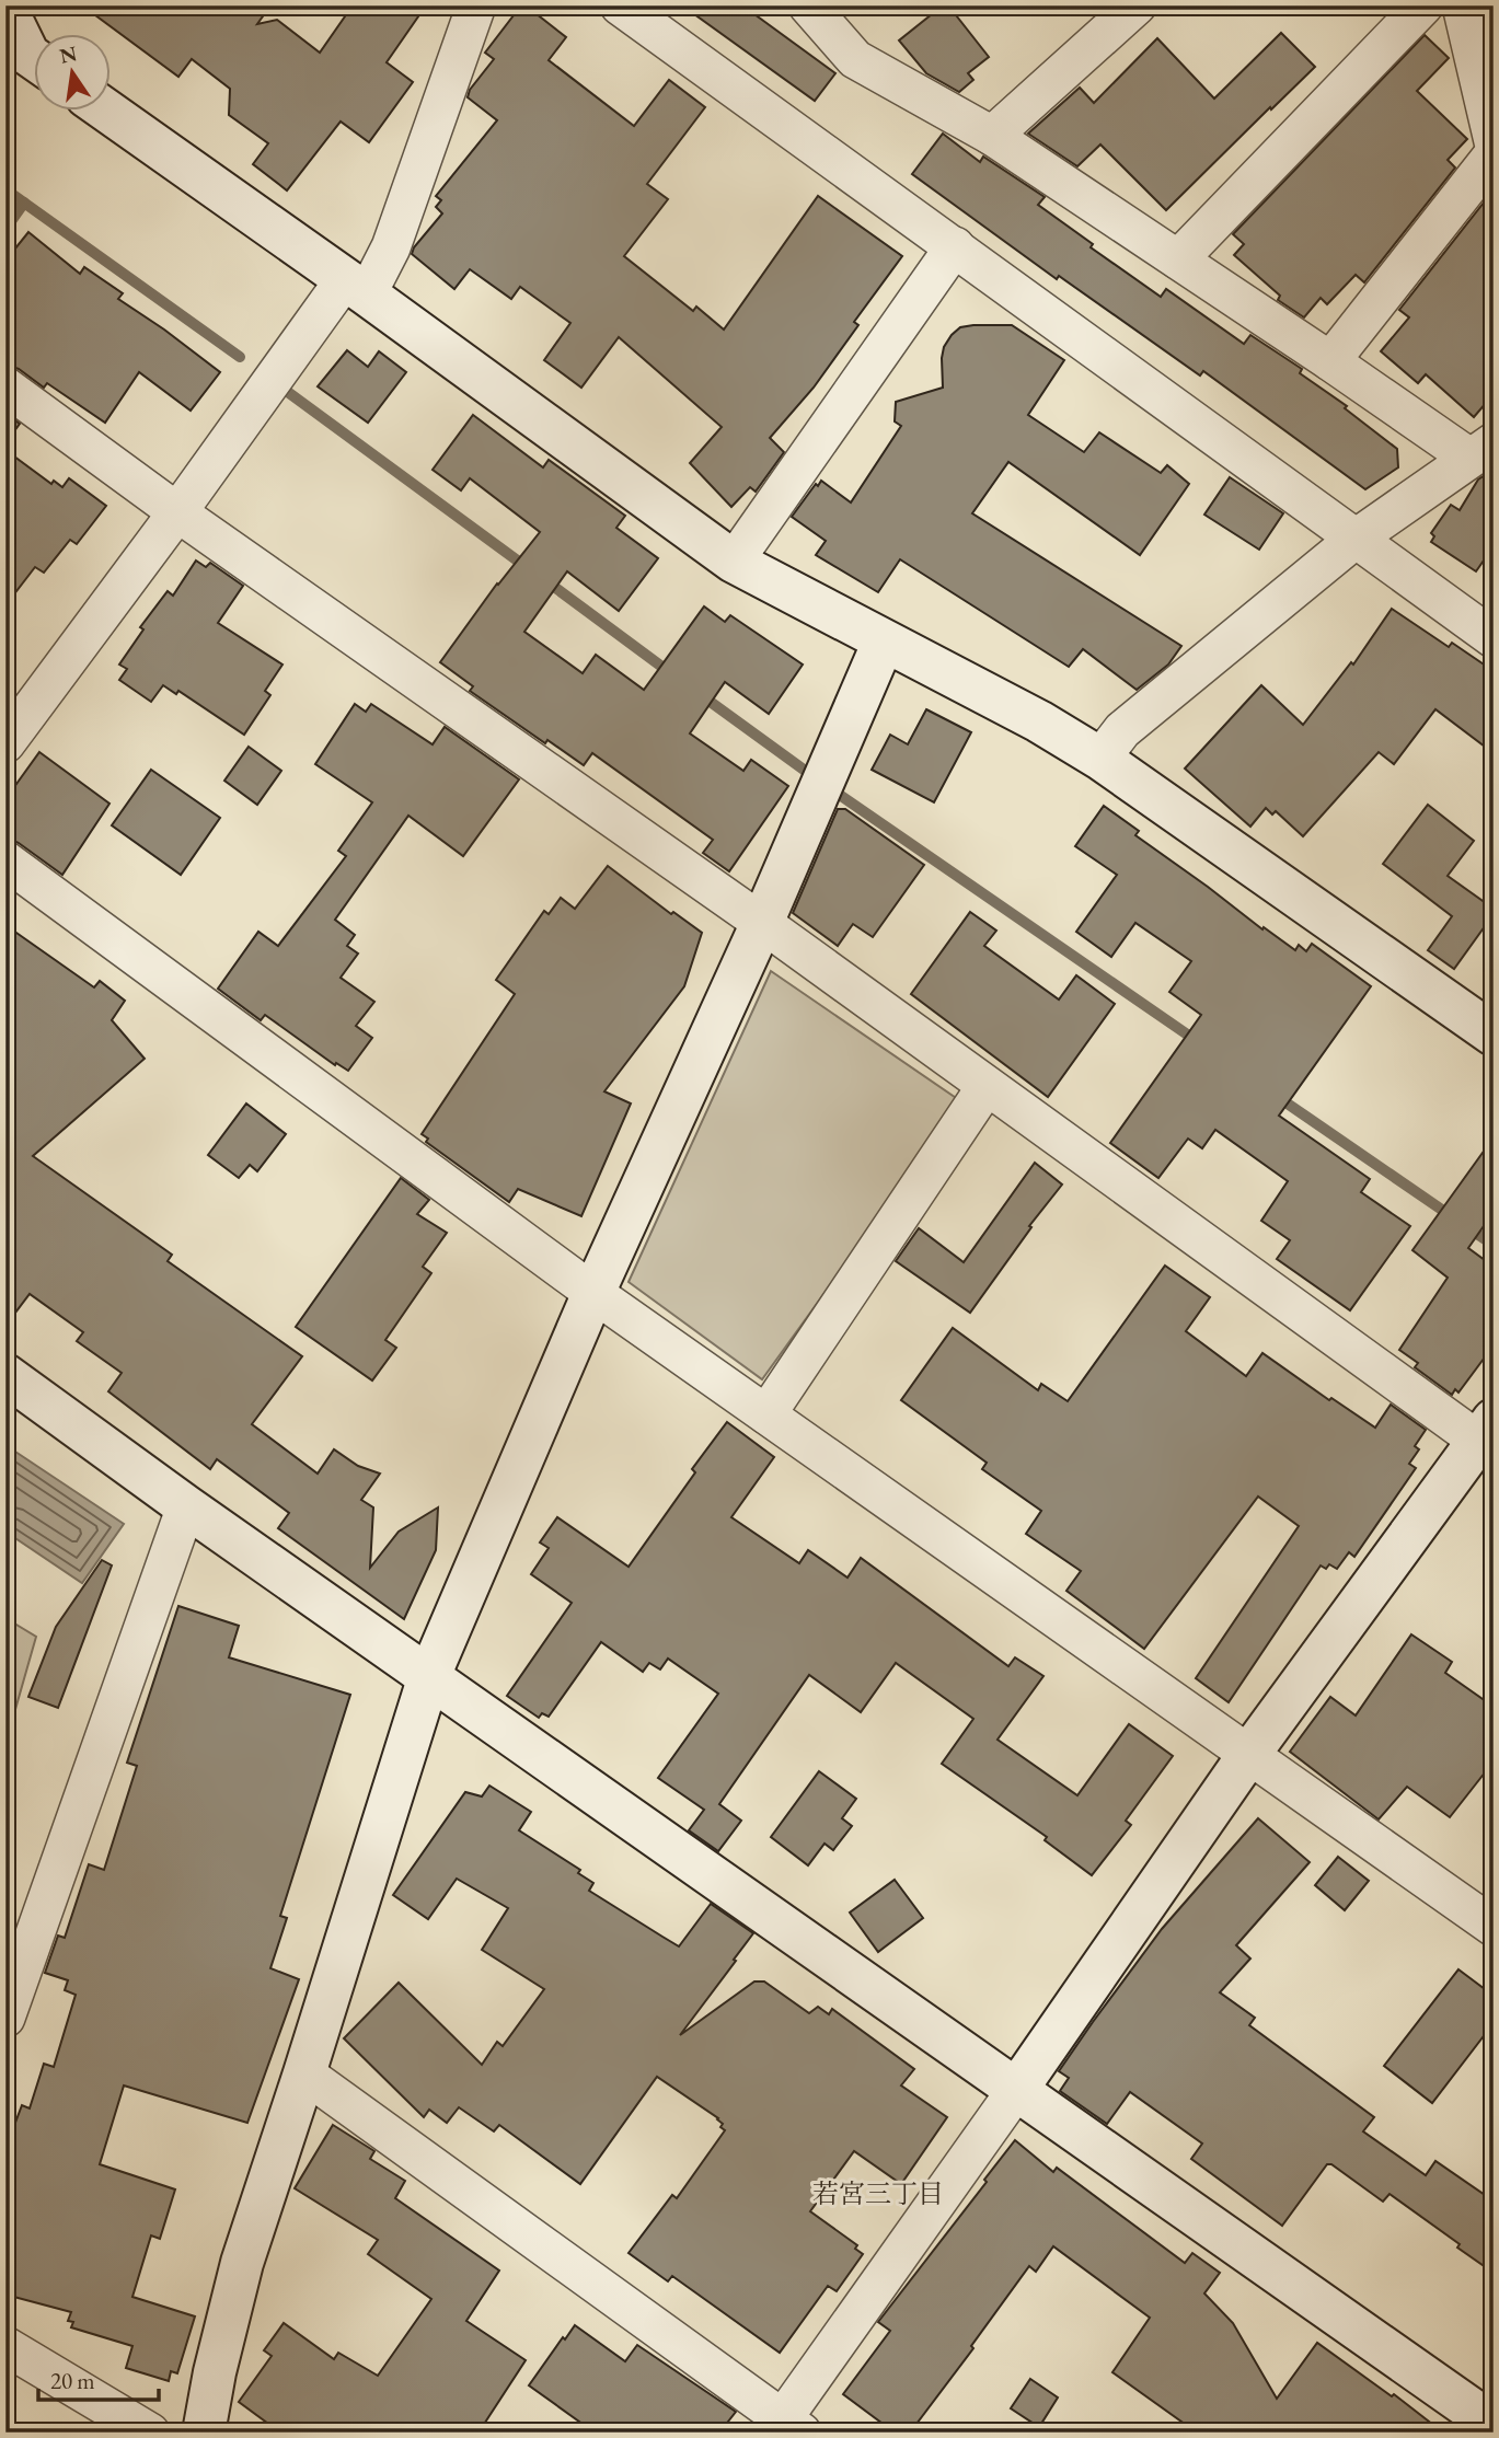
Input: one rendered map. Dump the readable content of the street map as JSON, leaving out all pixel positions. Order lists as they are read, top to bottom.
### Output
{
  "districts": ["若宮三丁目"],
  "scale_bar": "20 m",
  "north": "top"
}
